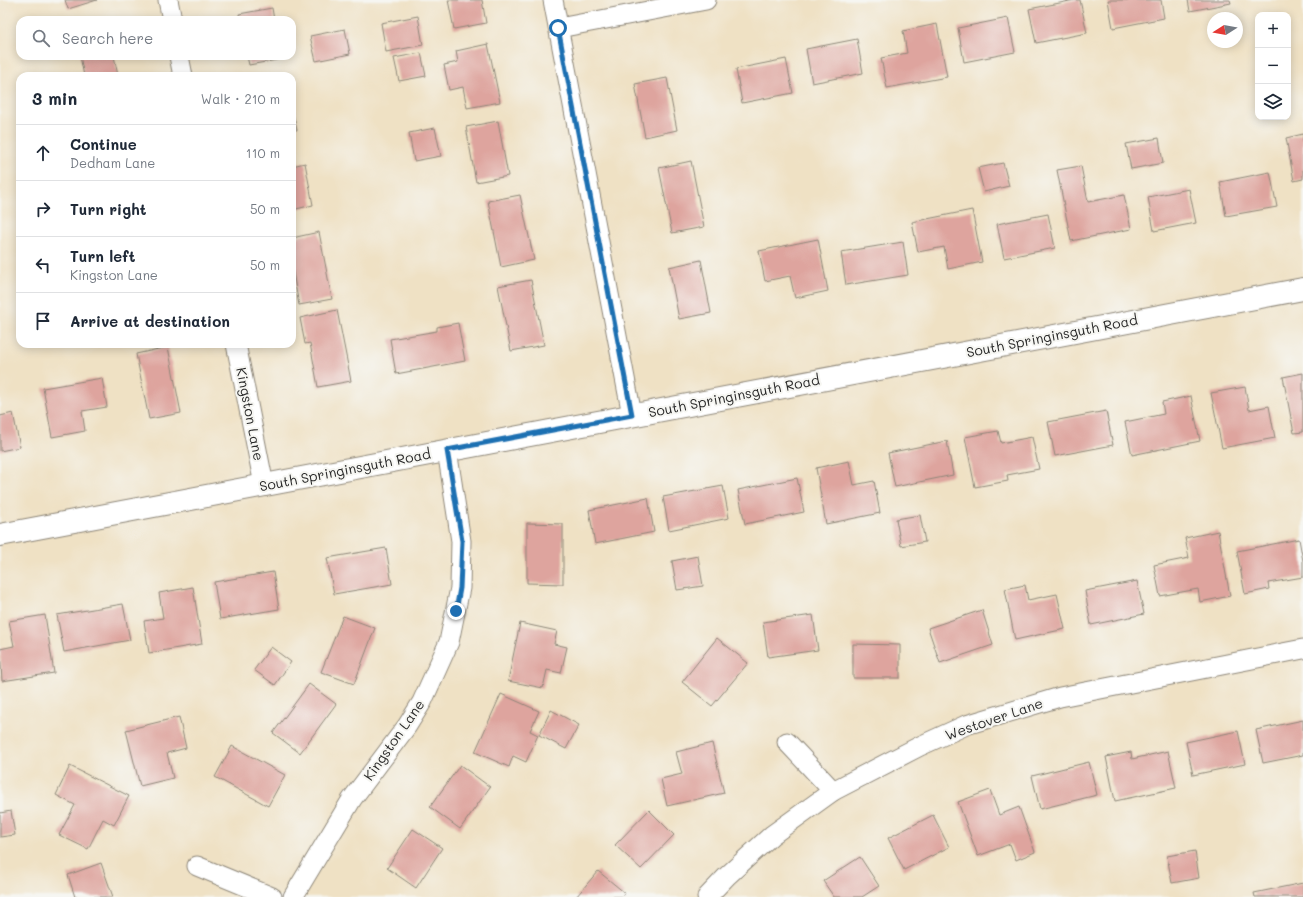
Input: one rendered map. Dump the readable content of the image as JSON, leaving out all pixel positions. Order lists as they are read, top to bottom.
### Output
{
  "streets": {
    "street": ["South Springinsguth Road", "Kingston Lane", "Westover Lane"]
  },
  "crossings": [
    ["South Springinsguth Road", "Kingston Lane"]
  ],
  "north": "left",
  "page": {
    "map_buttons": ["+", "−"],
    "search": "Search here",
    "heading": ["3 min", "Walk · 210 m"],
    "list": [
      ["Continue", "Dedham Lane", "110 m"],
      ["Turn right", "50 m"],
      ["Turn left", "Kingston Lane", "50 m"],
      "Arrive at destination"
    ]
  }
}
